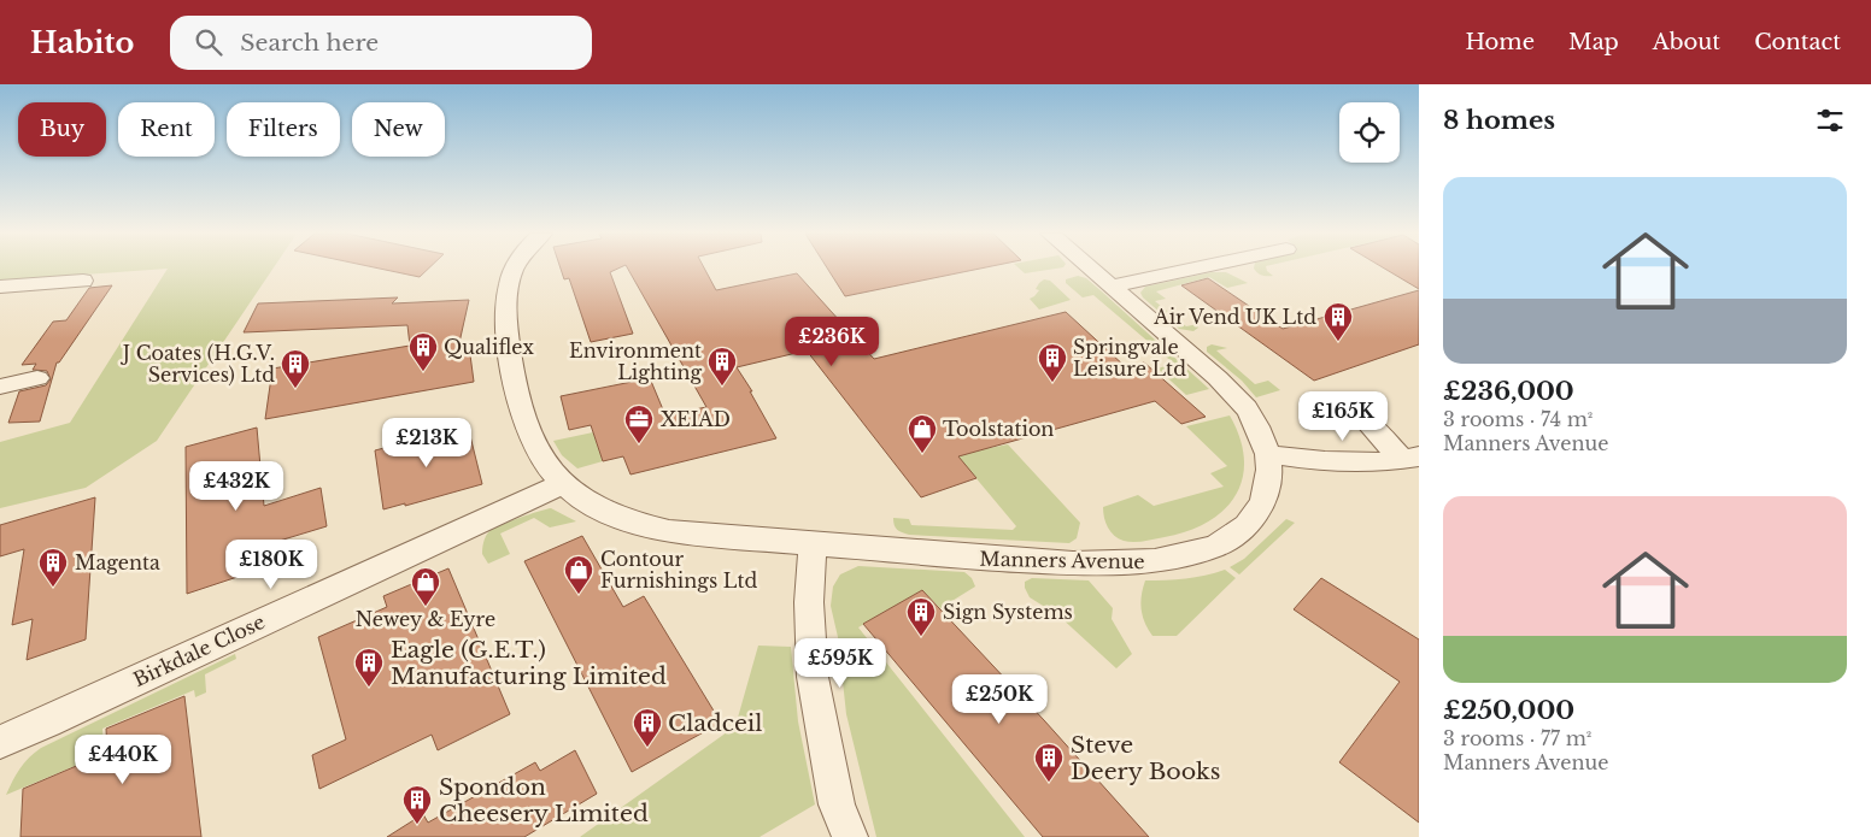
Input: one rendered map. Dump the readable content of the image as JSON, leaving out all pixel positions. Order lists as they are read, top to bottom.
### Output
{
  "streets": {
    "street": ["Manners Avenue", "Birkdale Close"]
  },
  "crossings": [
    ["Manners Avenue", "Birkdale Close"]
  ],
  "places": {
    "building": [
      "Air Vend UK Ltd",
      "Qualiflex",
      "Springvale Leisure Ltd",
      "Environment Lighting",
      "J Coates (H.G.V. Services) Ltd",
      "Magenta",
      "Sign Systems",
      "Eagle (G.E.T.) Manufacturing Limited",
      "Cladceil",
      "Steve Deery Books",
      "Spondon Cheesery Limited"
    ],
    "office": ["XEIAD"],
    "shop": ["Toolstation", "Contour Furnishings Ltd", "Newey & Eyre"]
  },
  "page": {
    "header": "Habito",
    "search": "Search here",
    "nav": [
      "Home",
      "Map",
      "About",
      "Contact"
    ],
    "heading": "8 homes",
    "chip": [
      "Buy",
      "Rent",
      "Filters",
      "New"
    ],
    "list": [
      {
        "name": "£236,000",
        "note": "3 rooms · 74 m² · Manners Avenue"
      },
      {
        "name": "£250,000",
        "note": "3 rooms · 77 m² · Manners Avenue"
      }
    ],
    "price": [
      "£236K",
      "£165K",
      "£213K",
      "£432K",
      "£180K",
      "£595K",
      "£250K",
      "£440K"
    ]
  }
}
